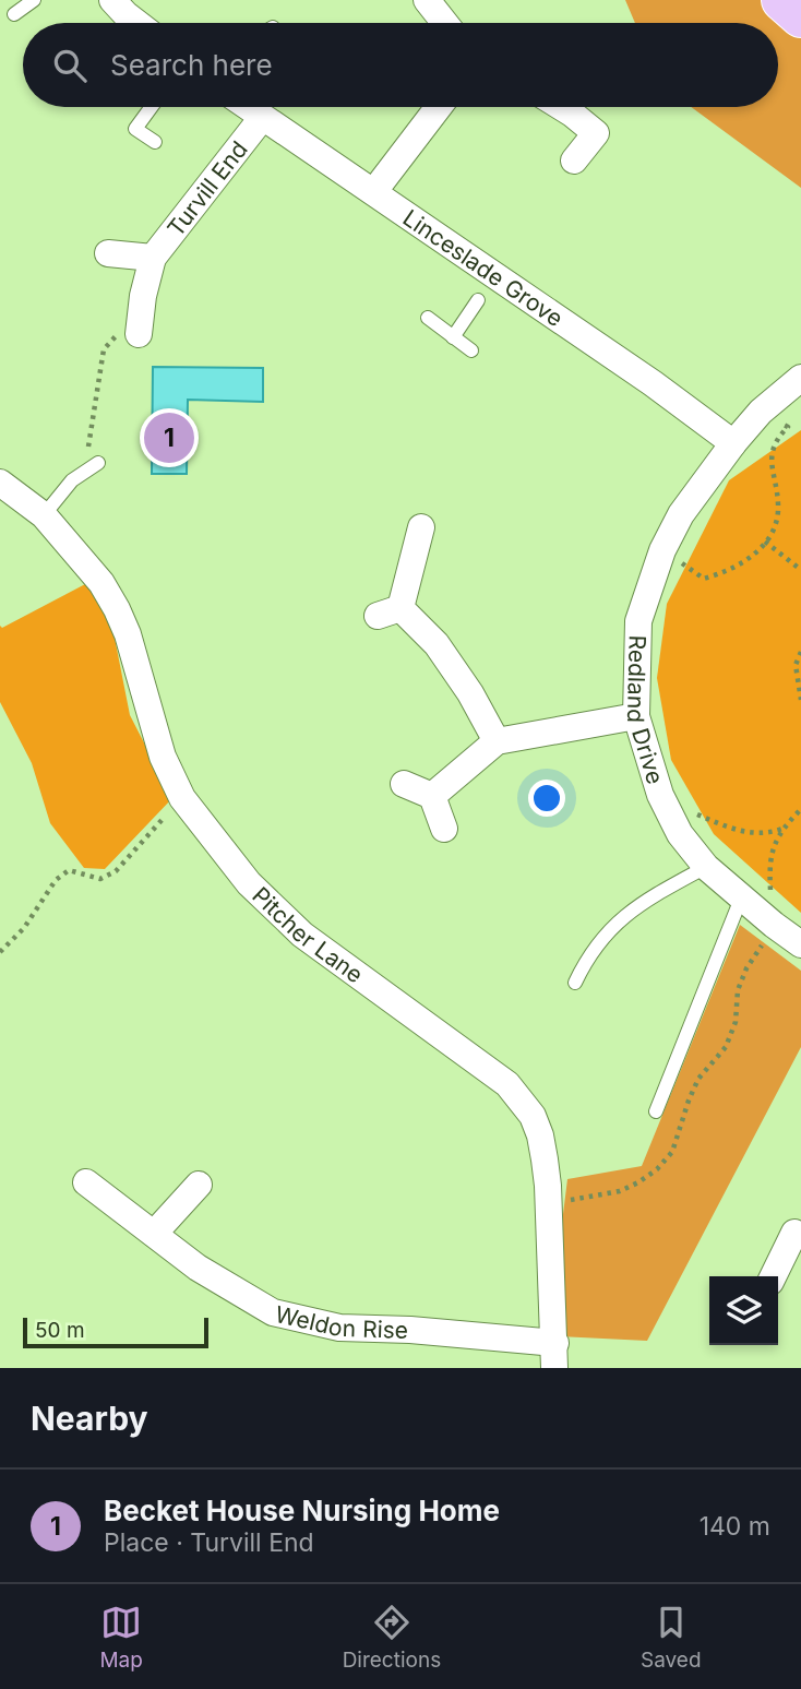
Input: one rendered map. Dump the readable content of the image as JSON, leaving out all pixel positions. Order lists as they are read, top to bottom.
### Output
{
  "streets": {
    "street": [
      "Turvill End",
      "Linceslade Grove",
      "Redland Drive",
      "Pitcher Lane",
      "Weldon Rise"
    ]
  },
  "crossings": [
    ["Turvill End", "Linceslade Grove"],
    ["Linceslade Grove", "Redland Drive"],
    ["Pitcher Lane", "Weldon Rise"]
  ],
  "scale_bar": "50 m",
  "page": {
    "search": "Search here",
    "pins": "1",
    "scale": "50 m",
    "heading": "Nearby",
    "list": [
      {
        "mark": "1",
        "name": "Becket House Nursing Home",
        "note": "Place · Turvill End",
        "value": "140 m"
      }
    ],
    "nav": ["Map", "Directions", "Saved"]
  }
}
